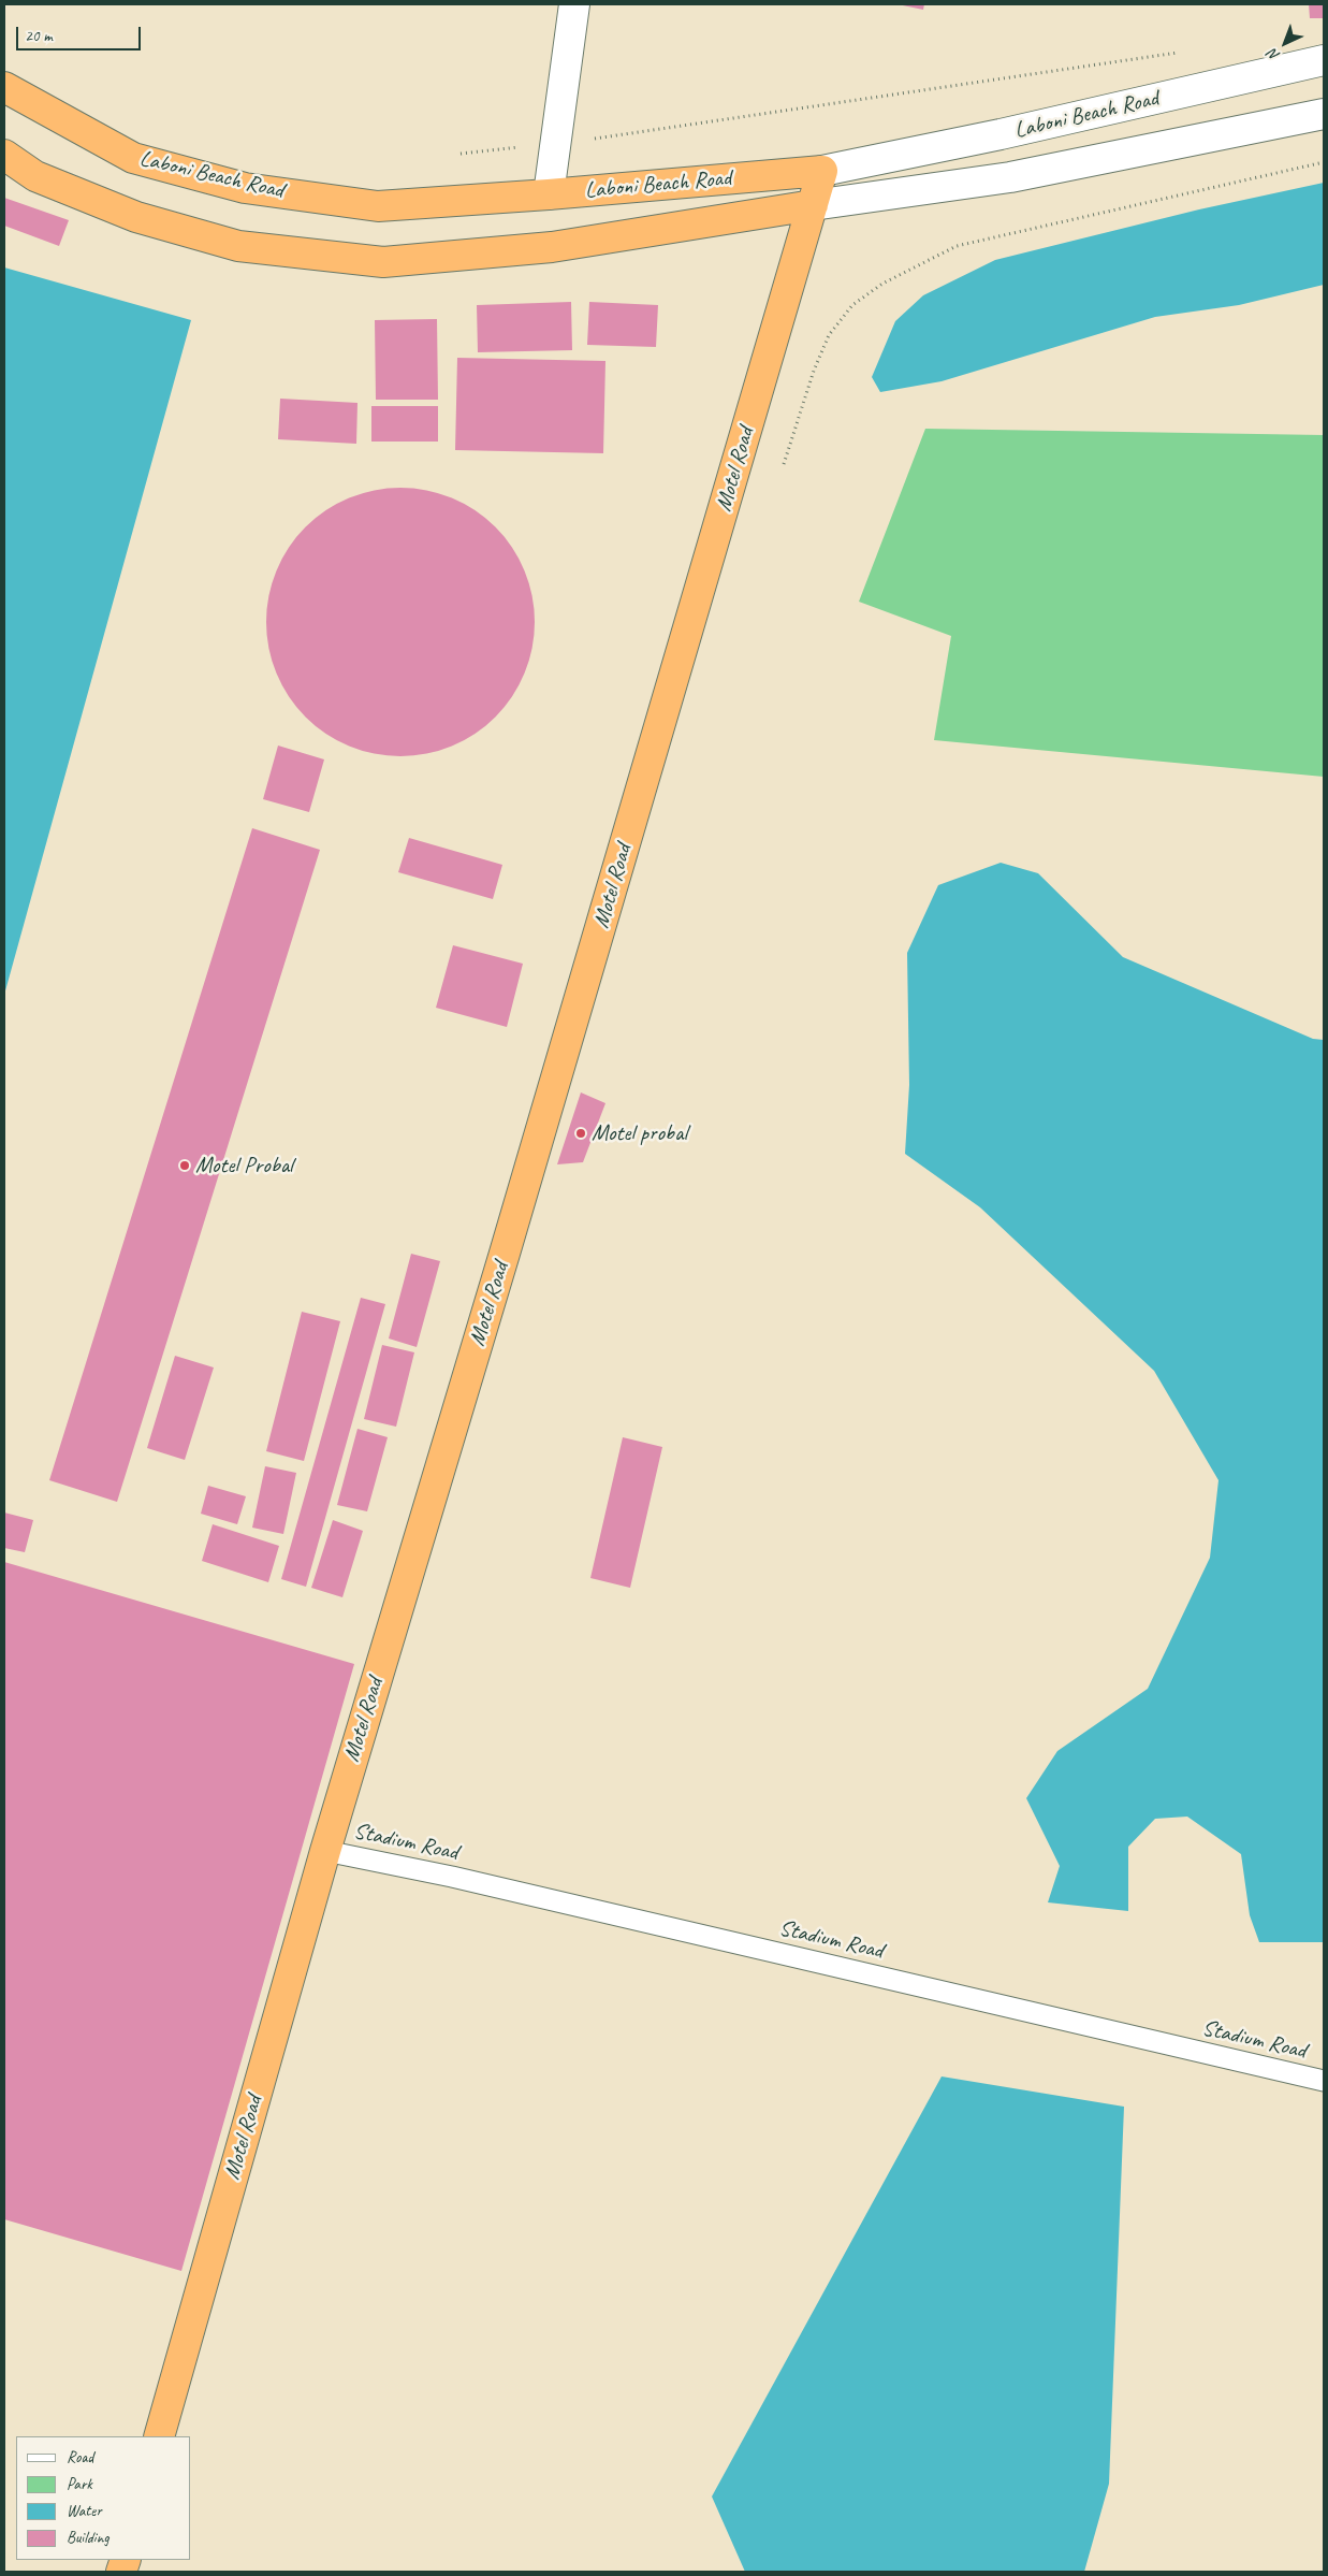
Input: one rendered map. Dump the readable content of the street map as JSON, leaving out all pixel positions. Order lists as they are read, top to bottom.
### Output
{
  "streets": {
    "highway": ["Laboni Beach Road", "Motel Road"],
    "lane": ["Stadium Road"]
  },
  "crossings": [
    ["Laboni Beach Road", "Motel Road"],
    ["Motel Road", "Stadium Road"]
  ],
  "places": ["Motel probal", "Motel Probal"],
  "legend": [
    "Road",
    "Park",
    "Water",
    "Building"
  ],
  "scale_bar": "20 m",
  "north": "bottom left"
}
